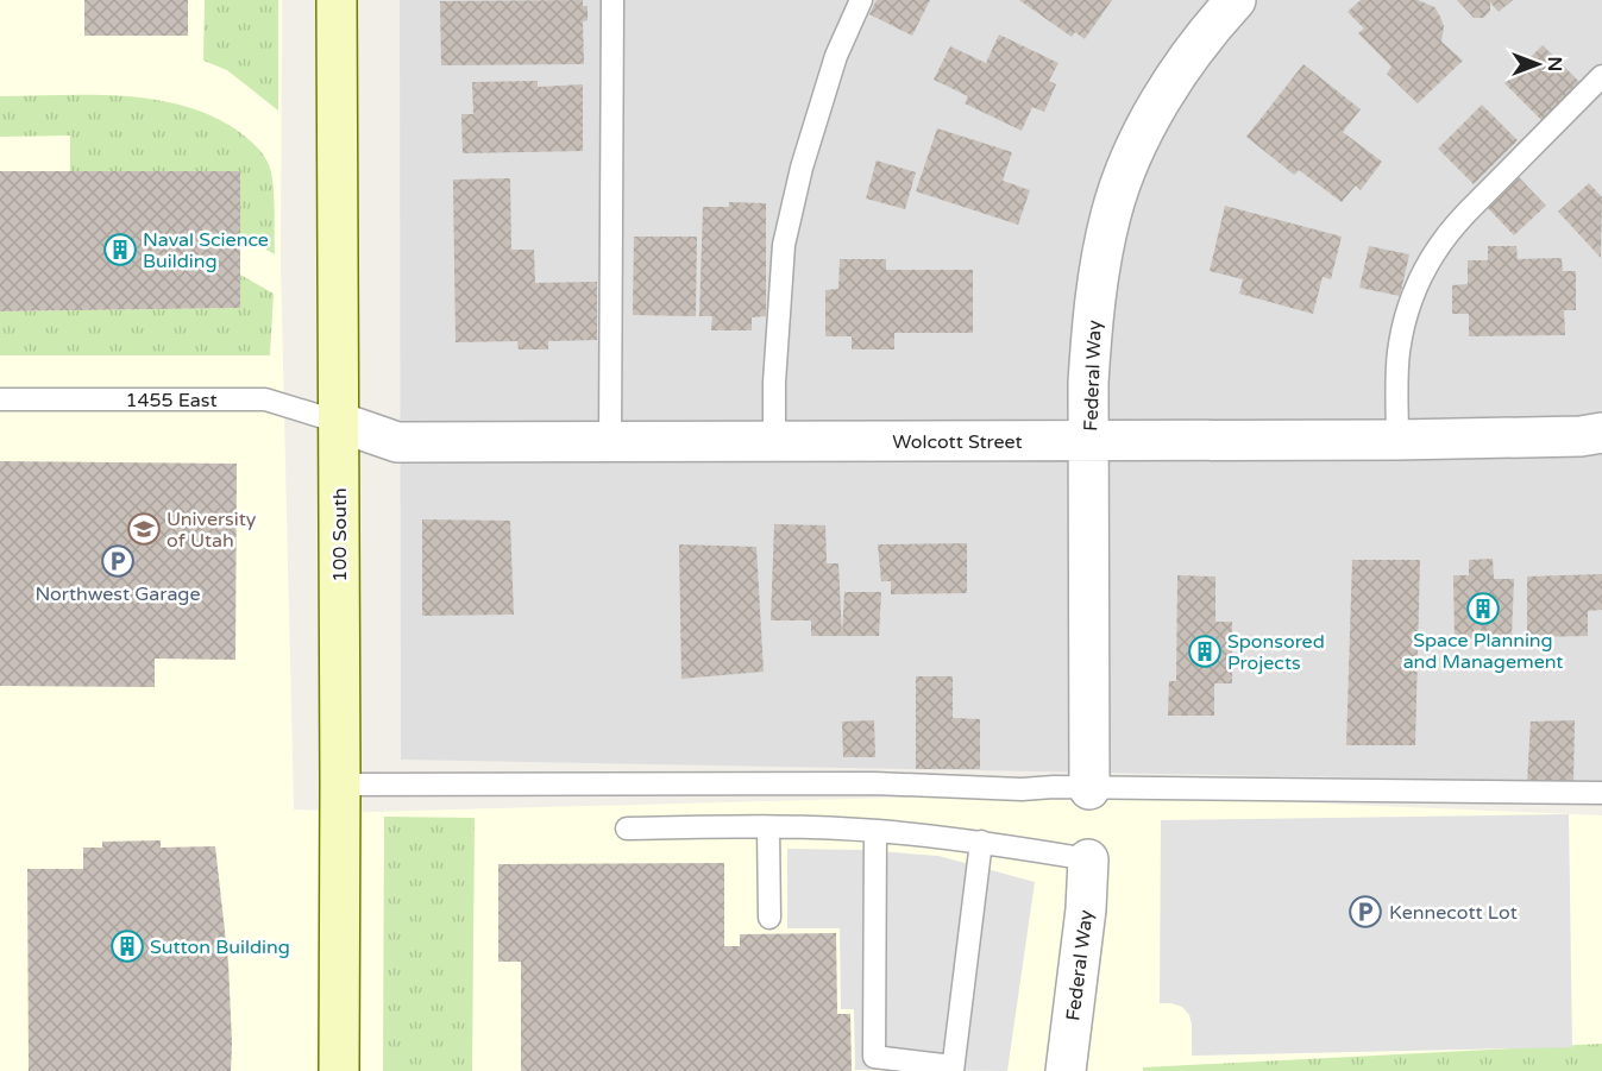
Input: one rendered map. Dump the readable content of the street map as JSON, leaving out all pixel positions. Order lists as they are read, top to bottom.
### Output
{
  "streets": {
    "main road": ["100 South"],
    "street": ["Federal Way", "Wolcott Street"],
    "lane": ["1455 East"]
  },
  "crossings": [
    ["Federal Way", "Wolcott Street"],
    ["1455 East", "Wolcott Street"],
    ["1455 East", "100 South"],
    ["Wolcott Street", "100 South"]
  ],
  "places": {
    "building": [
      "Naval Science Building",
      "Space Planning and Management",
      "Sponsored Projects",
      "Sutton Building"
    ],
    "school or university": ["University of Utah"],
    "parking": ["Northwest Garage", "Kennecott Lot"]
  },
  "north": "right"
}
